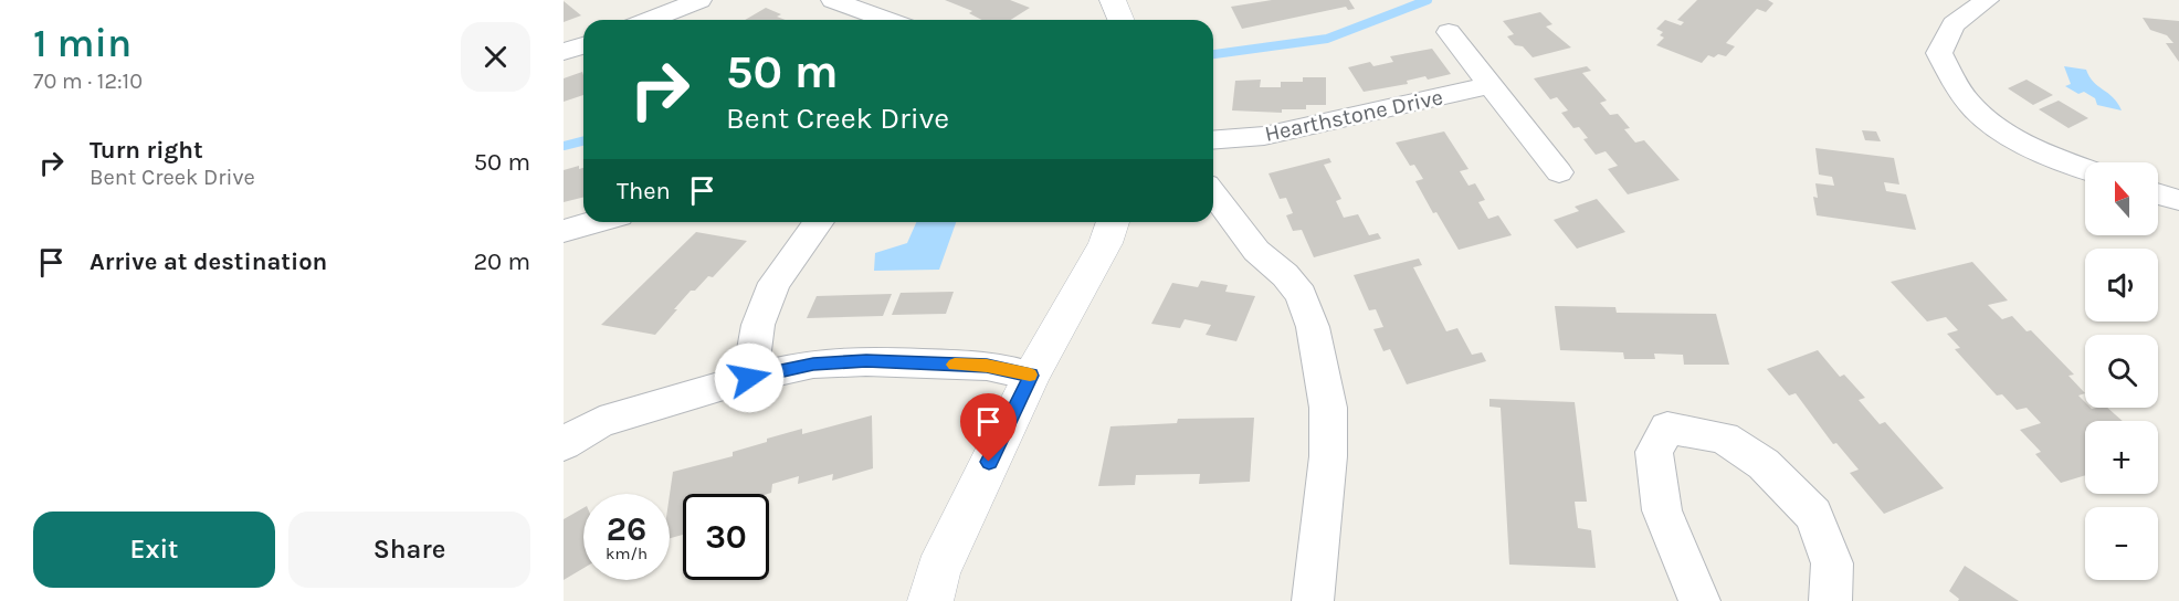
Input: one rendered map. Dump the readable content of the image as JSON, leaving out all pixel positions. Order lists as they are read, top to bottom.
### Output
{
  "streets": {
    "street": ["Hearthstone Drive"]
  },
  "north": "top",
  "page": {
    "heading": ["1 min", "70 m · 12:10"],
    "turn": ["50 m", "Bent Creek Drive"],
    "list": [
      {
        "name": "Turn right",
        "note": "Bent Creek Drive",
        "value": "50 m"
      },
      {
        "name": "Arrive at destination",
        "value": "20 m"
      }
    ],
    "then": "Then",
    "map_buttons": ["+", "−"],
    "speed": "26 km/h",
    "limit": "30",
    "buttons": ["Exit", "Share"]
  }
}
